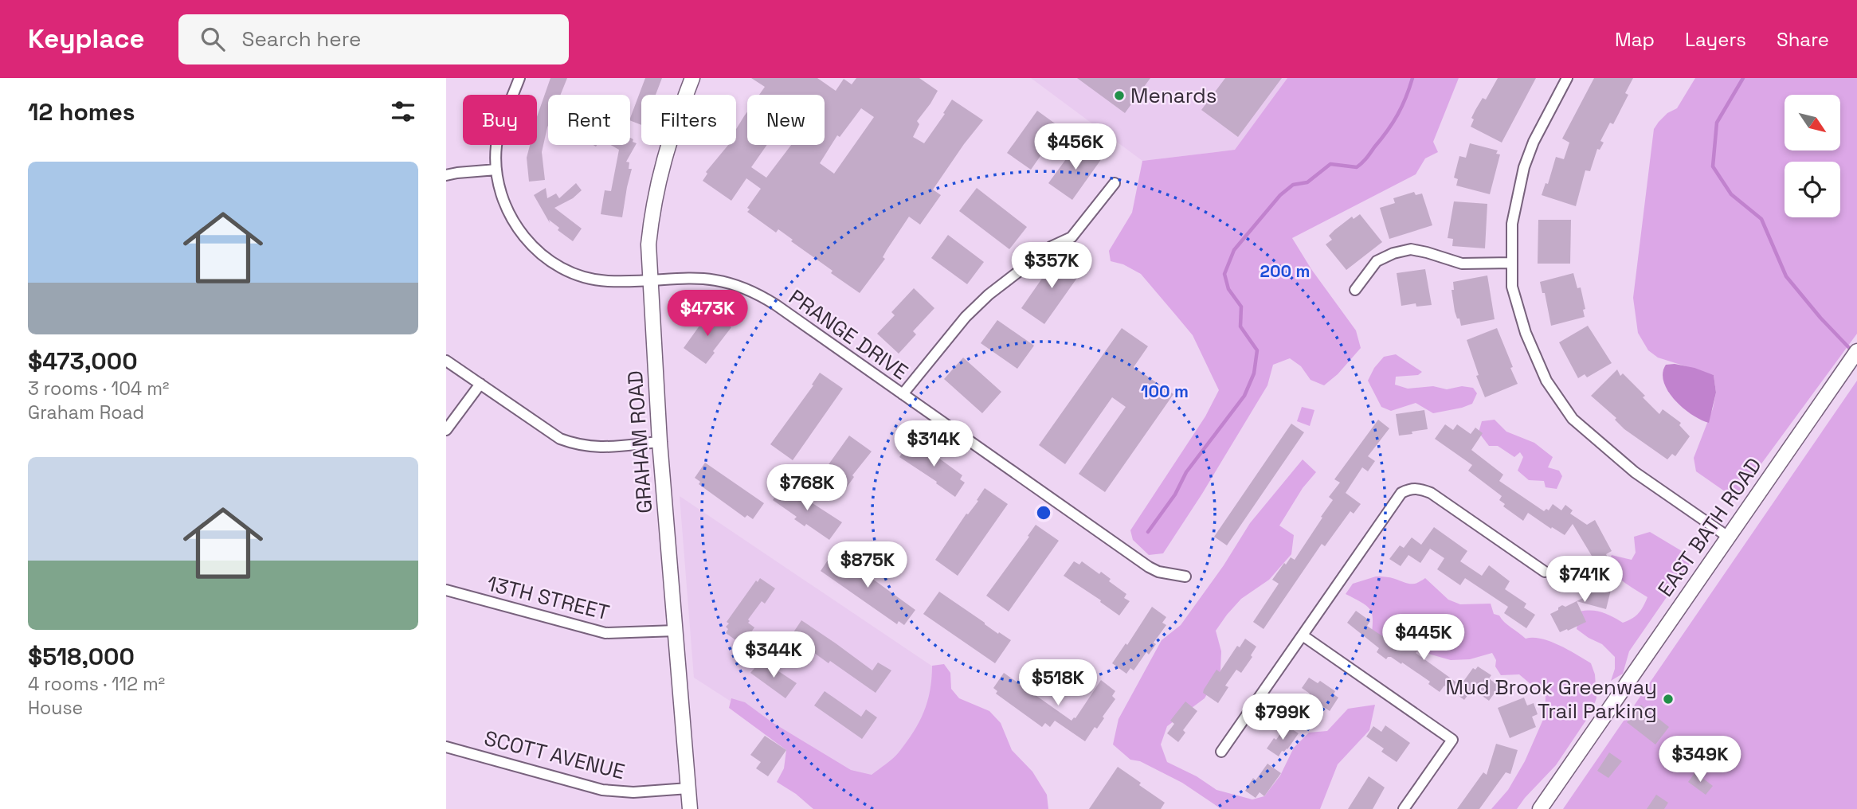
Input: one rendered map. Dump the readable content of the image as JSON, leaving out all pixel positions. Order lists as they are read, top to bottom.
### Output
{
  "streets": {
    "main road": ["GRAHAM ROAD", "EAST BATH ROAD"],
    "street": ["PRANGE DRIVE", "13TH STREET", "SCOTT AVENUE"]
  },
  "crossings": [
    ["PRANGE DRIVE", "GRAHAM ROAD"],
    ["GRAHAM ROAD", "13TH STREET"],
    ["GRAHAM ROAD", "SCOTT AVENUE"]
  ],
  "places": ["Menards", "Mud Brook Greenway Trail Parking"],
  "north": "bottom right",
  "page": {
    "header": "Keyplace",
    "search": "Search here",
    "nav": ["Map", "Layers", "Share"],
    "heading": "12 homes",
    "chip": [
      "Buy",
      "Rent",
      "Filters",
      "New"
    ],
    "price": [
      "$456K",
      "$357K",
      "$473K",
      "$314K",
      "$768K",
      "$875K",
      "$741K",
      "$445K",
      "$344K",
      "$518K",
      "$799K",
      "$349K"
    ],
    "list": [
      {
        "name": "$473,000",
        "note": "3 rooms · 104 m² · Graham Road"
      },
      {
        "name": "$518,000",
        "note": "4 rooms · 112 m² · House"
      }
    ]
  },
  "rings": ["200 m", "100 m"]
}
